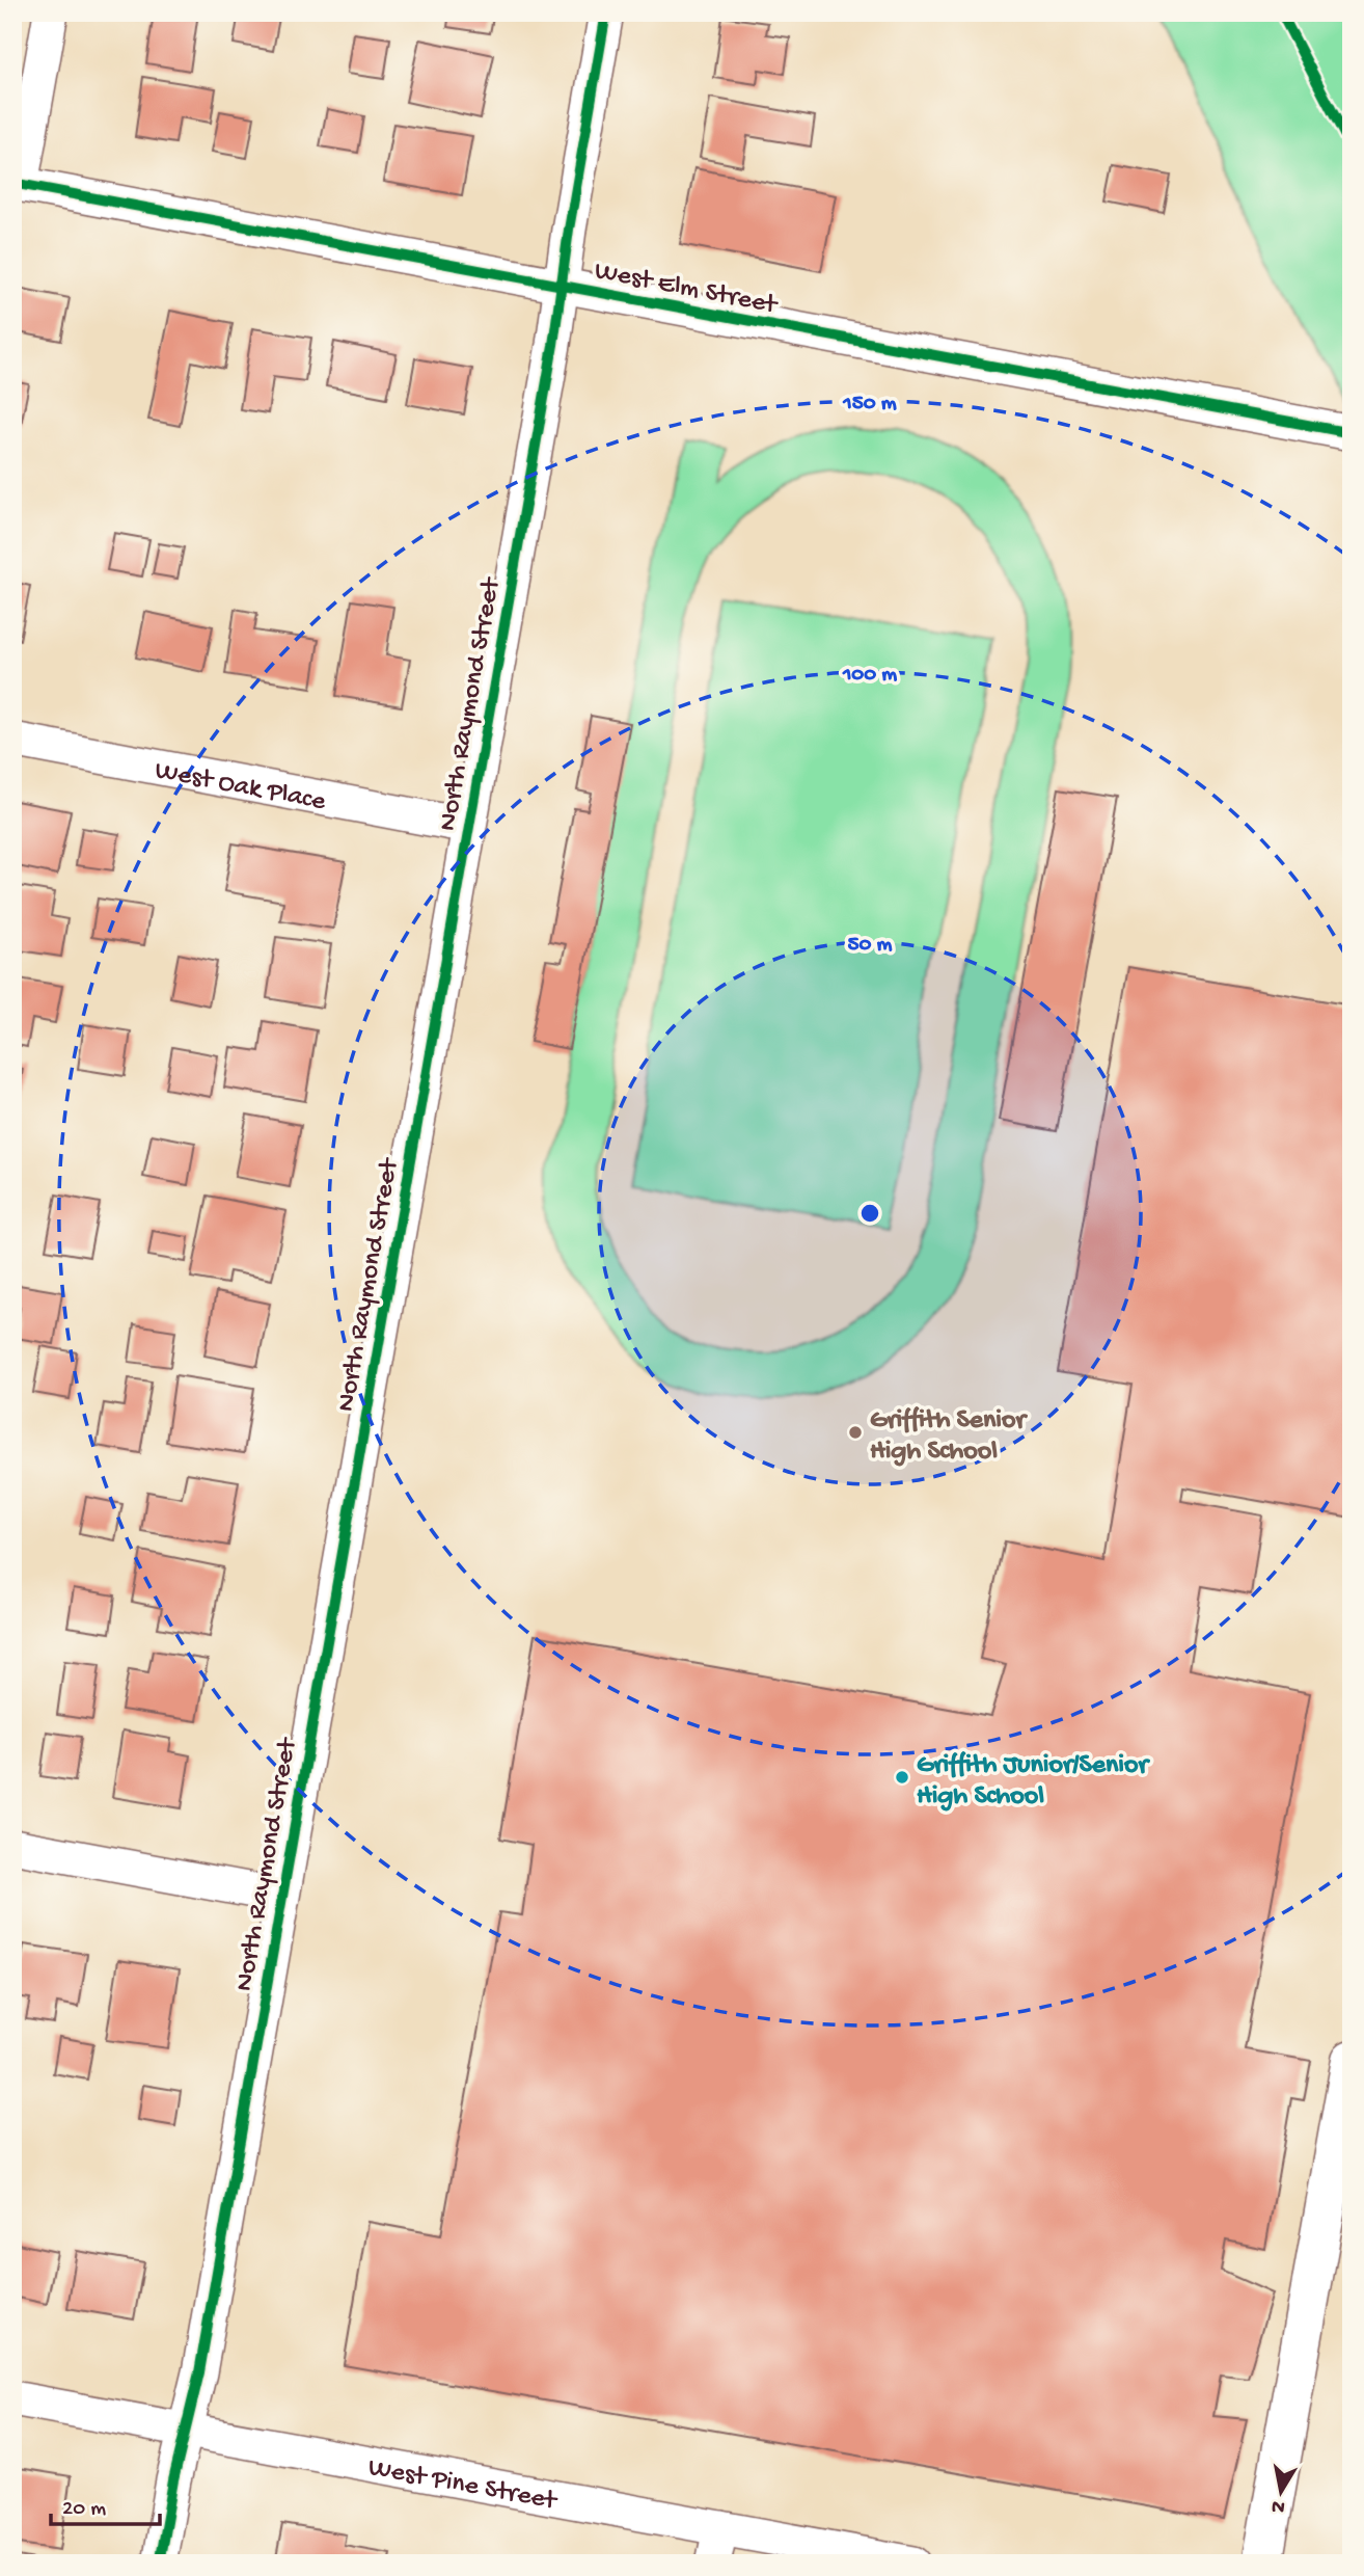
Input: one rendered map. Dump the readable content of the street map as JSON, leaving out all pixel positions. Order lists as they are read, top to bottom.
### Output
{
  "streets": {
    "street": [
      "West Elm Street",
      "North Raymond Street",
      "West Oak Place",
      "West Pine Street"
    ]
  },
  "crossings": [
    ["West Elm Street", "North Raymond Street"],
    ["North Raymond Street", "West Oak Place"],
    ["North Raymond Street", "West Pine Street"]
  ],
  "places": ["Griffith Senior High School", "Griffith Junior/Senior High School"],
  "scale_bar": "20 m",
  "north": "bottom",
  "rings": ["150 m", "100 m", "50 m"]
}
